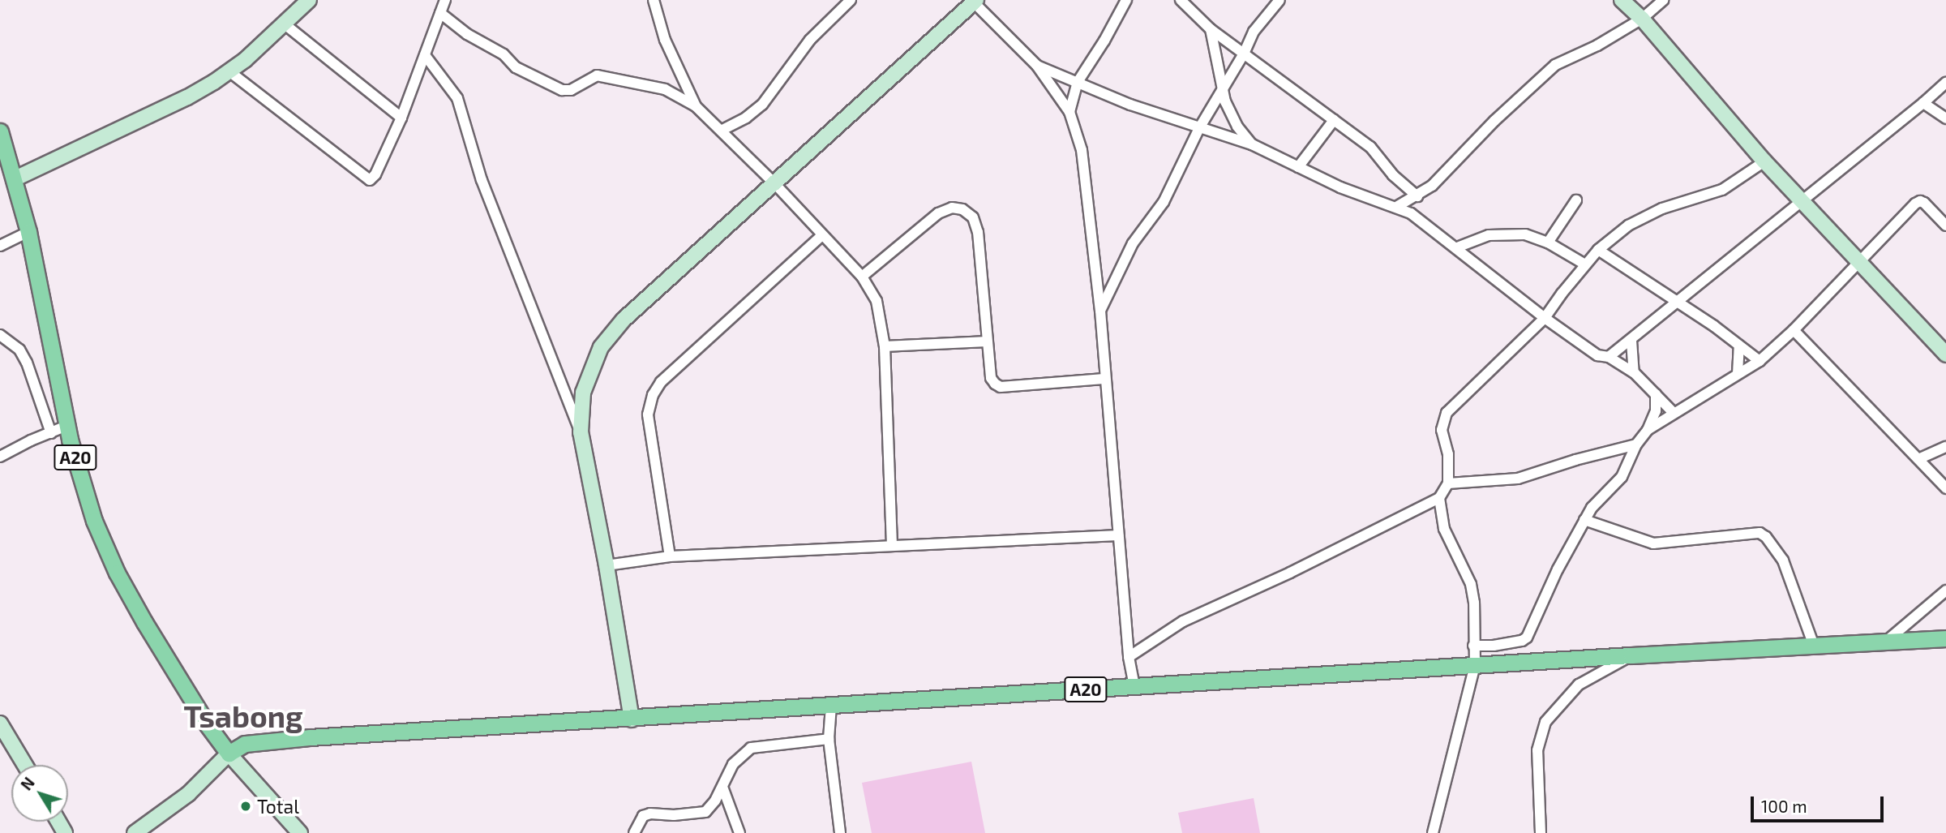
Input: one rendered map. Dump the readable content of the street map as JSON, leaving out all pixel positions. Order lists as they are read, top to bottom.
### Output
{
  "streets": {
    "main road": ["A20"]
  },
  "districts": ["Tsabong"],
  "places": ["Total"],
  "scale_bar": "100 m",
  "north": "top left"
}
